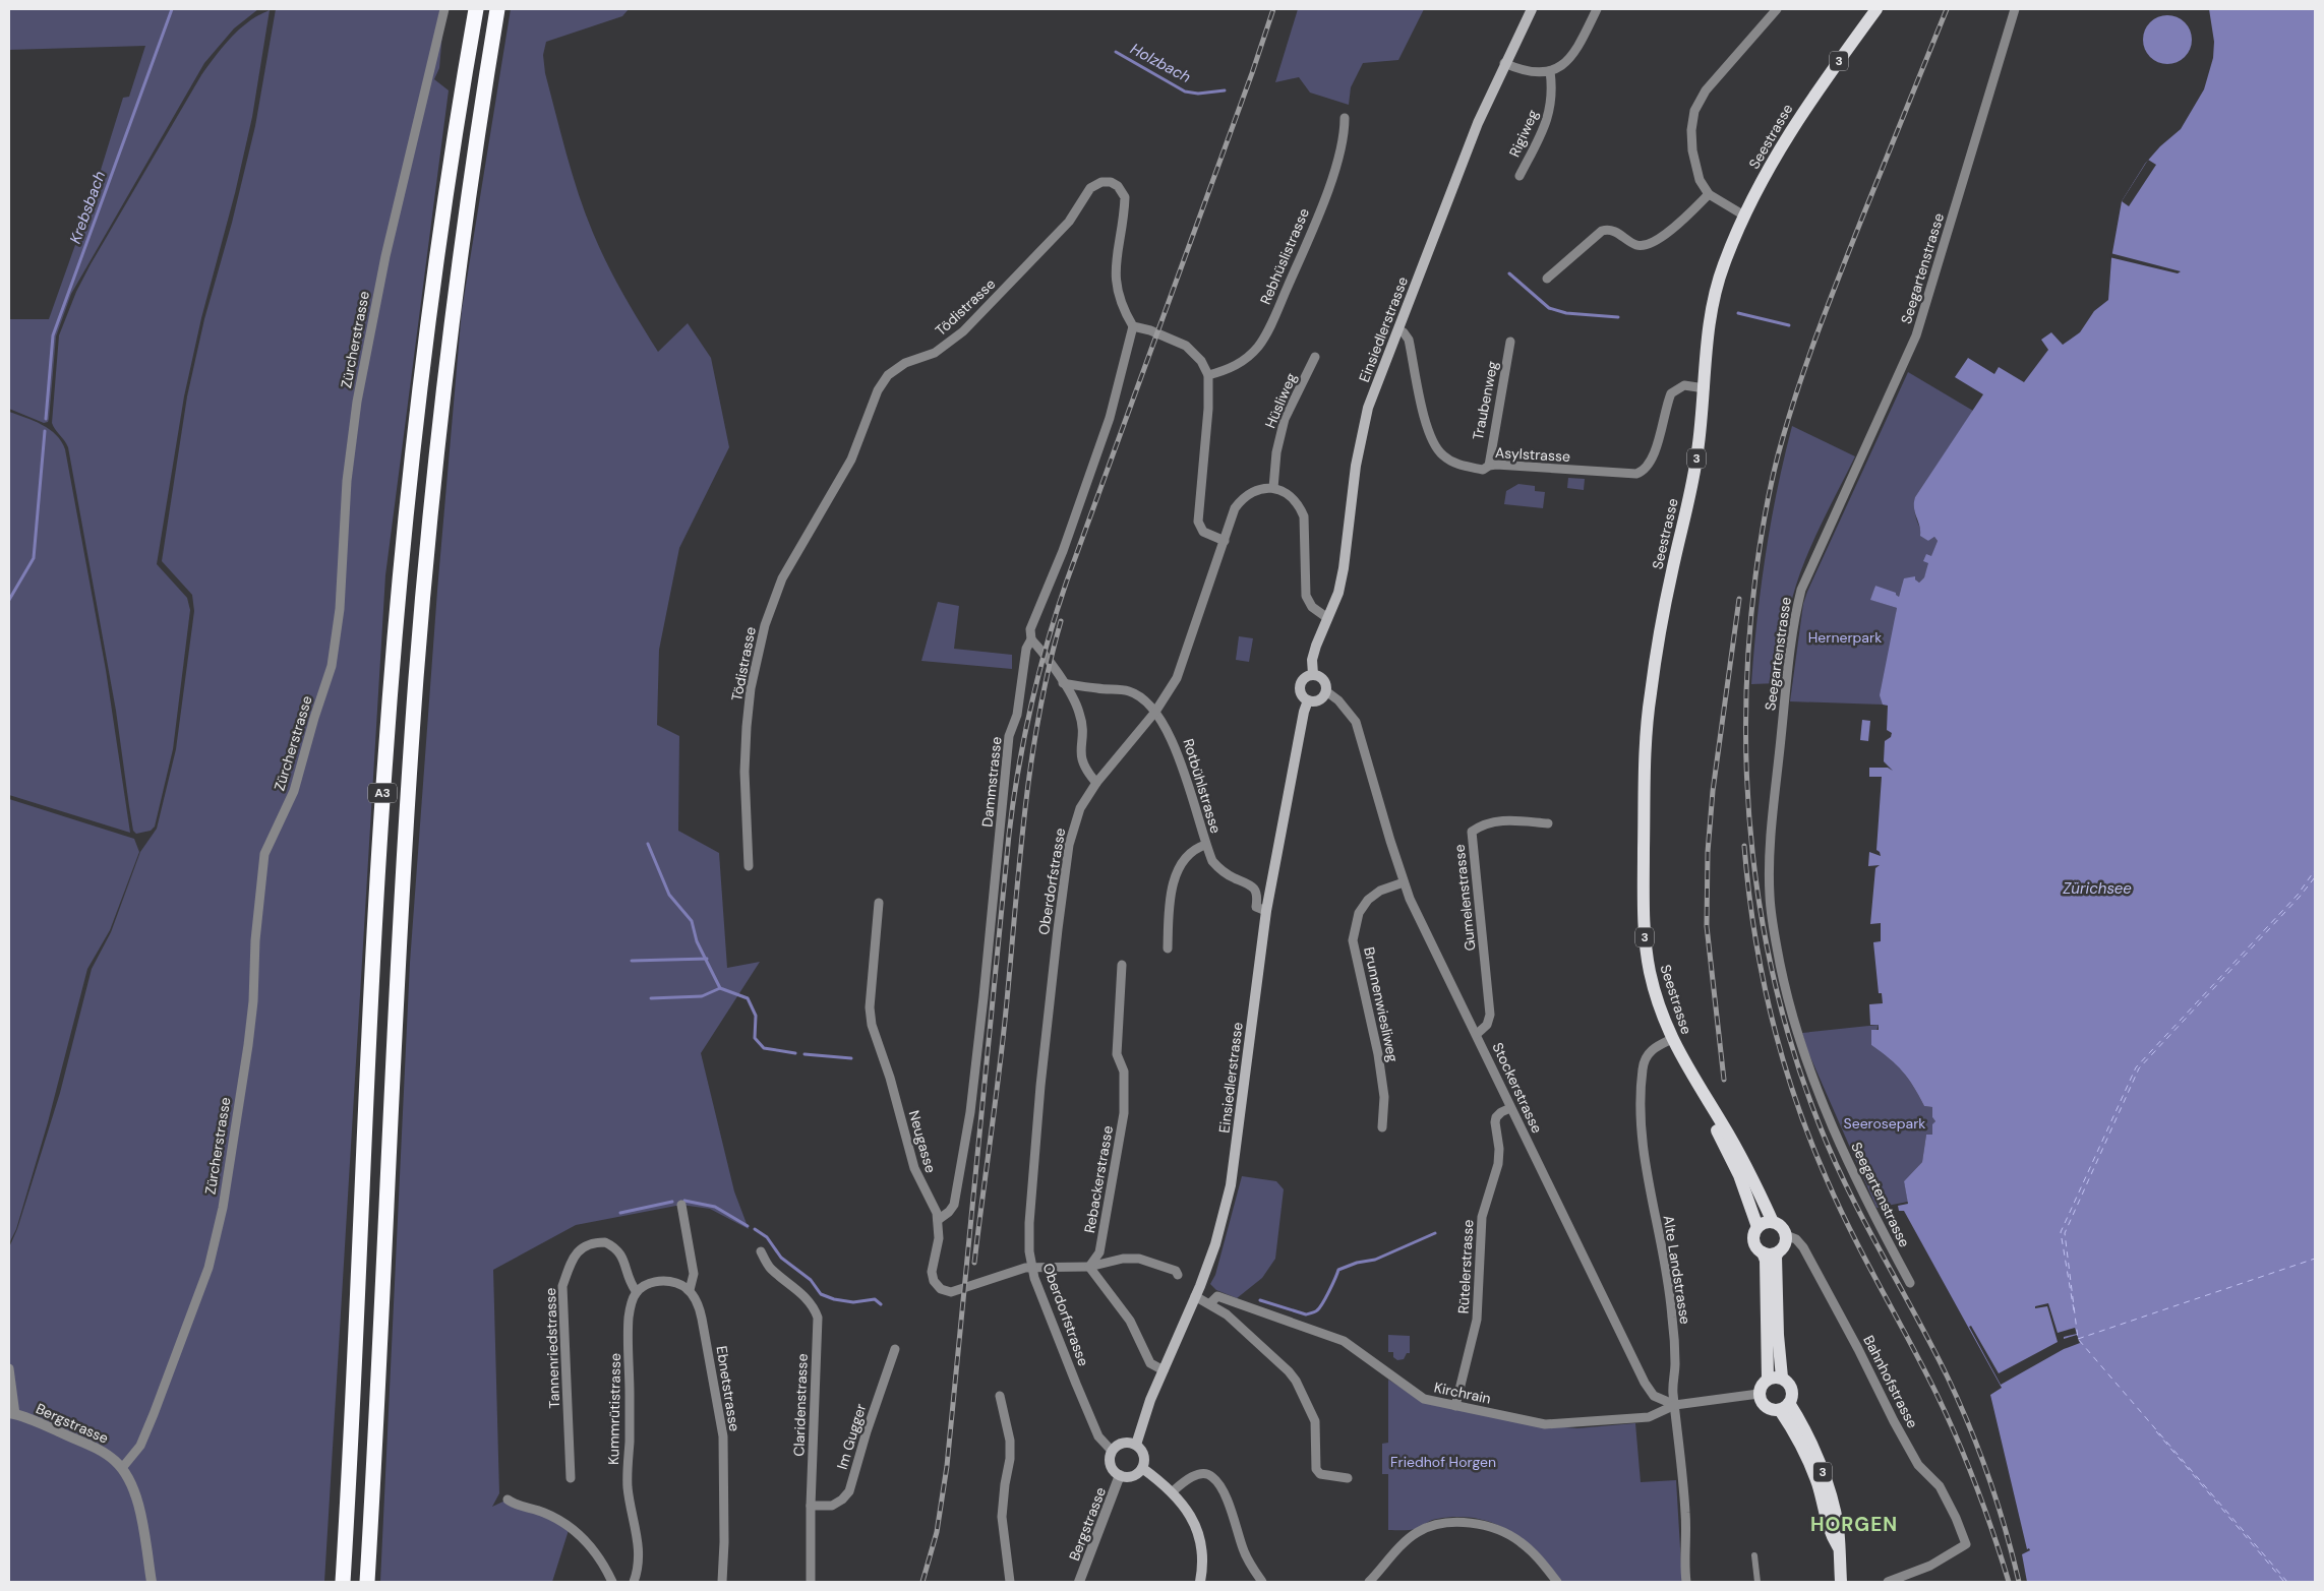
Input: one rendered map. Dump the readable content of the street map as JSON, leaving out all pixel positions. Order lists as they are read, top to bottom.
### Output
{
  "streets": {
    "highway": ["A3"],
    "main road": ["3", "Seestrasse", "Einsiedlerstrasse"],
    "street": [
      "Rigiweg",
      "Rebhüslistrasse",
      "Seegartenstrasse",
      "Tödistrasse",
      "Zürcherstrasse",
      "Hüsliweg",
      "Traubenweg",
      "Asylstrasse",
      "Dammstrasse",
      "Rotbühlstrasse",
      "Oberdorfstrasse",
      "Gumelenstrasse",
      "Brunnenwiesliweg",
      "Stockerstrasse",
      "Neugasse",
      "Rebackerstrasse",
      "Rütelerstrasse",
      "Alte Landstrasse",
      "Tannenriedstrasse",
      "Bahnhofstrasse",
      "Ebnetstrasse",
      "Kirchrain",
      "Claridenstrasse",
      "Kummrütistrasse",
      "Bergstrasse",
      "Im Gugger"
    ]
  },
  "crossings": [
    ["Seestrasse", "Asylstrasse"],
    ["Seestrasse", "Alte Landstrasse"],
    ["Seestrasse", "Bahnhofstrasse"],
    ["Tödistrasse", "Dammstrasse"],
    ["Einsiedlerstrasse", "Asylstrasse"],
    ["Einsiedlerstrasse", "Rotbühlstrasse"],
    ["Einsiedlerstrasse", "Oberdorfstrasse"],
    ["Einsiedlerstrasse", "Stockerstrasse"],
    ["Einsiedlerstrasse", "Bergstrasse"],
    ["Zürcherstrasse", "Bergstrasse"],
    ["Hüsliweg", "Oberdorfstrasse"],
    ["Traubenweg", "Asylstrasse"],
    ["Dammstrasse", "Neugasse"],
    ["Rotbühlstrasse", "Oberdorfstrasse"],
    ["Oberdorfstrasse", "Neugasse"],
    ["Oberdorfstrasse", "Bergstrasse"],
    ["Gumelenstrasse", "Stockerstrasse"],
    ["Brunnenwiesliweg", "Stockerstrasse"],
    ["Stockerstrasse", "Rütelerstrasse"],
    ["Stockerstrasse", "Alte Landstrasse"],
    ["Stockerstrasse", "Kirchrain"],
    ["Rütelerstrasse", "Kirchrain"],
    ["Alte Landstrasse", "Kirchrain"],
    ["Tannenriedstrasse", "Kummrütistrasse"],
    ["Claridenstrasse", "Im Gugger"]
  ],
  "districts": ["HORGEN"],
  "water": ["Holzbach", "Krebsbach", "Zürichsee"],
  "parks": ["Hernerpark", "Seerosepark", "Friedhof Horgen"]
}
